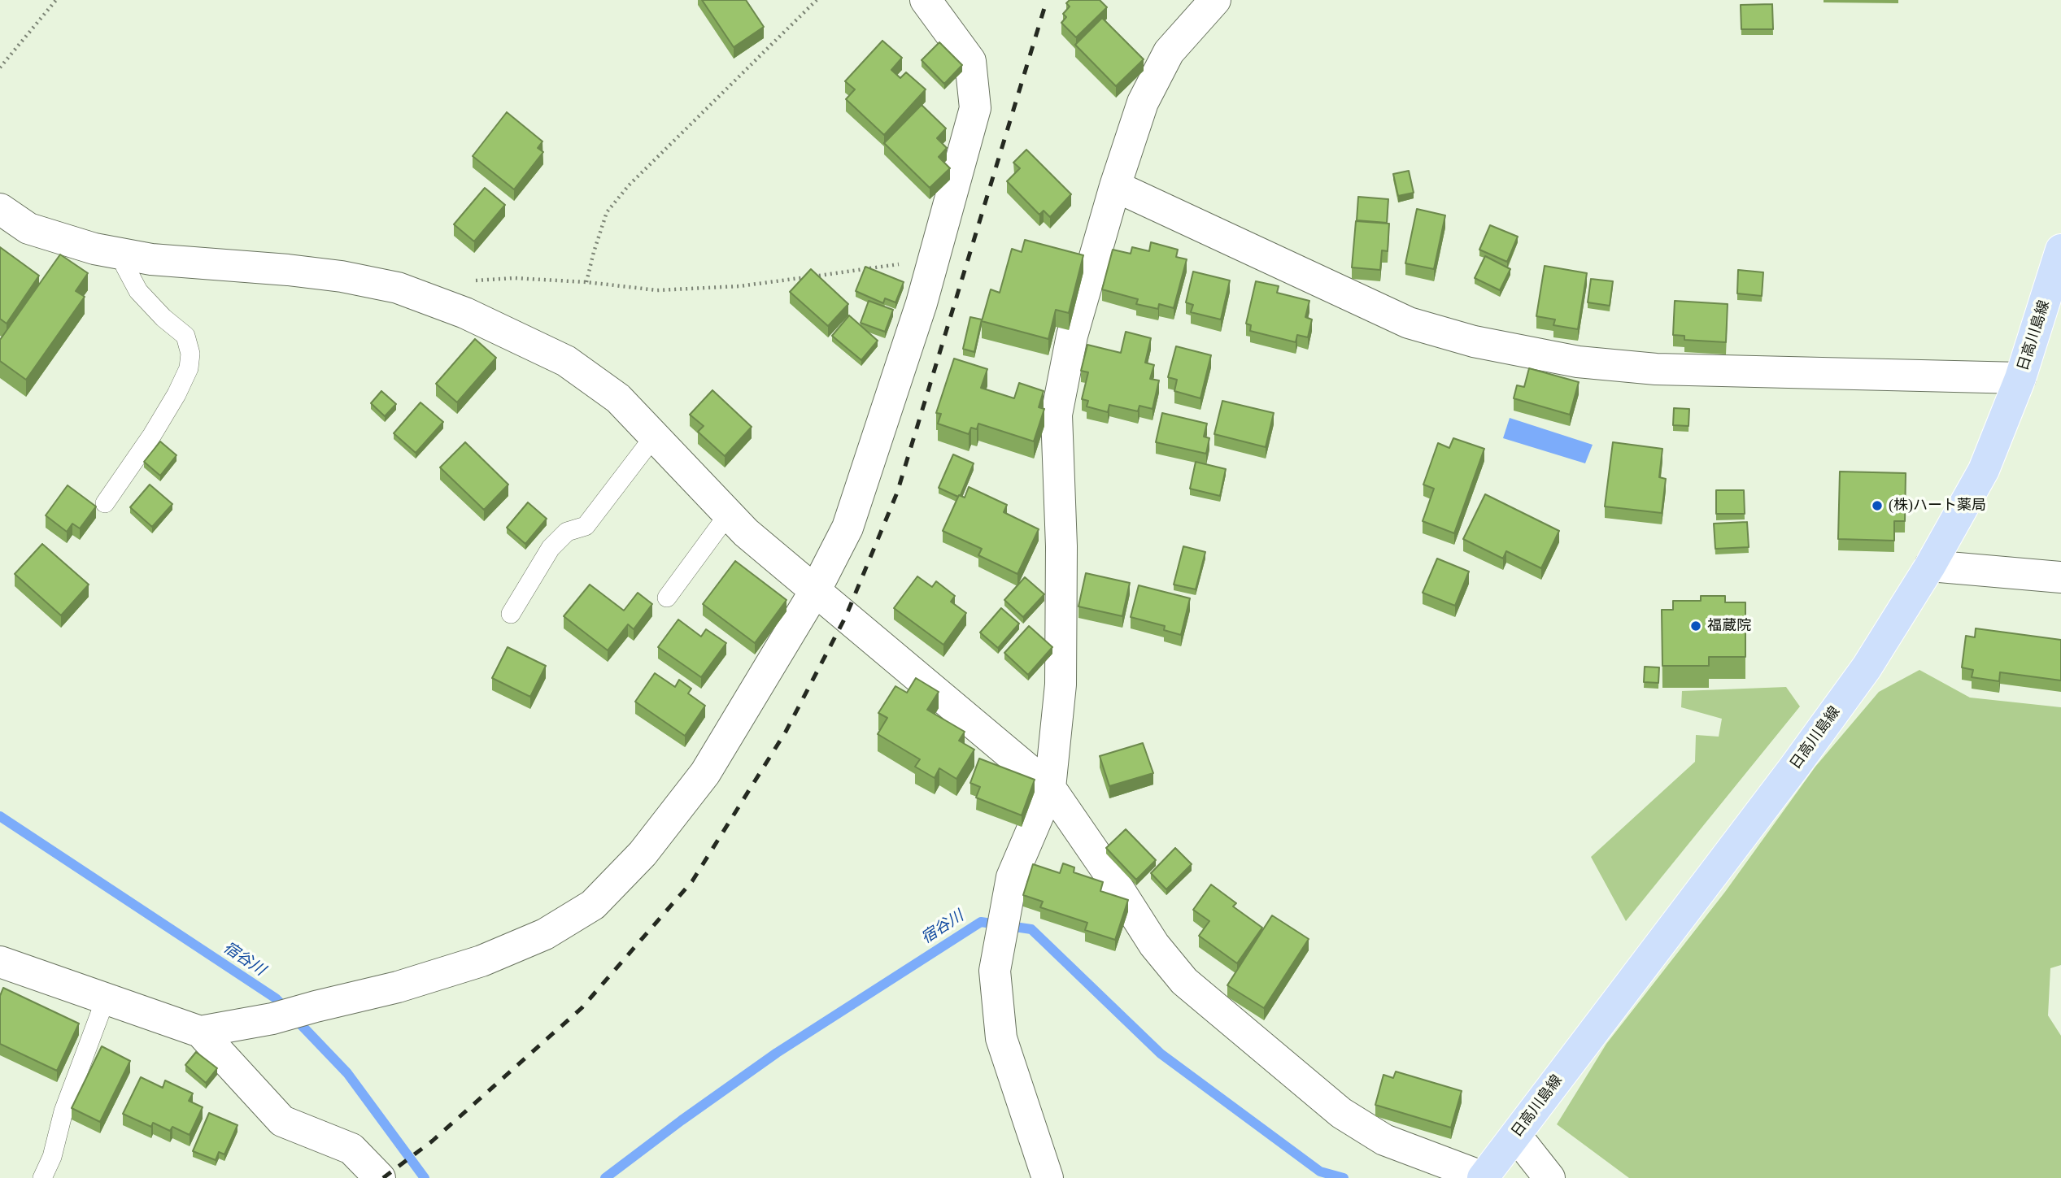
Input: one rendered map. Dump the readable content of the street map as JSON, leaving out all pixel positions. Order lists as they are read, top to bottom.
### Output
{
  "streets": {
    "main road": ["日高川島線"]
  },
  "water": ["宿谷川"],
  "places": ["(株)ハート薬局", "福蔵院"]
}
